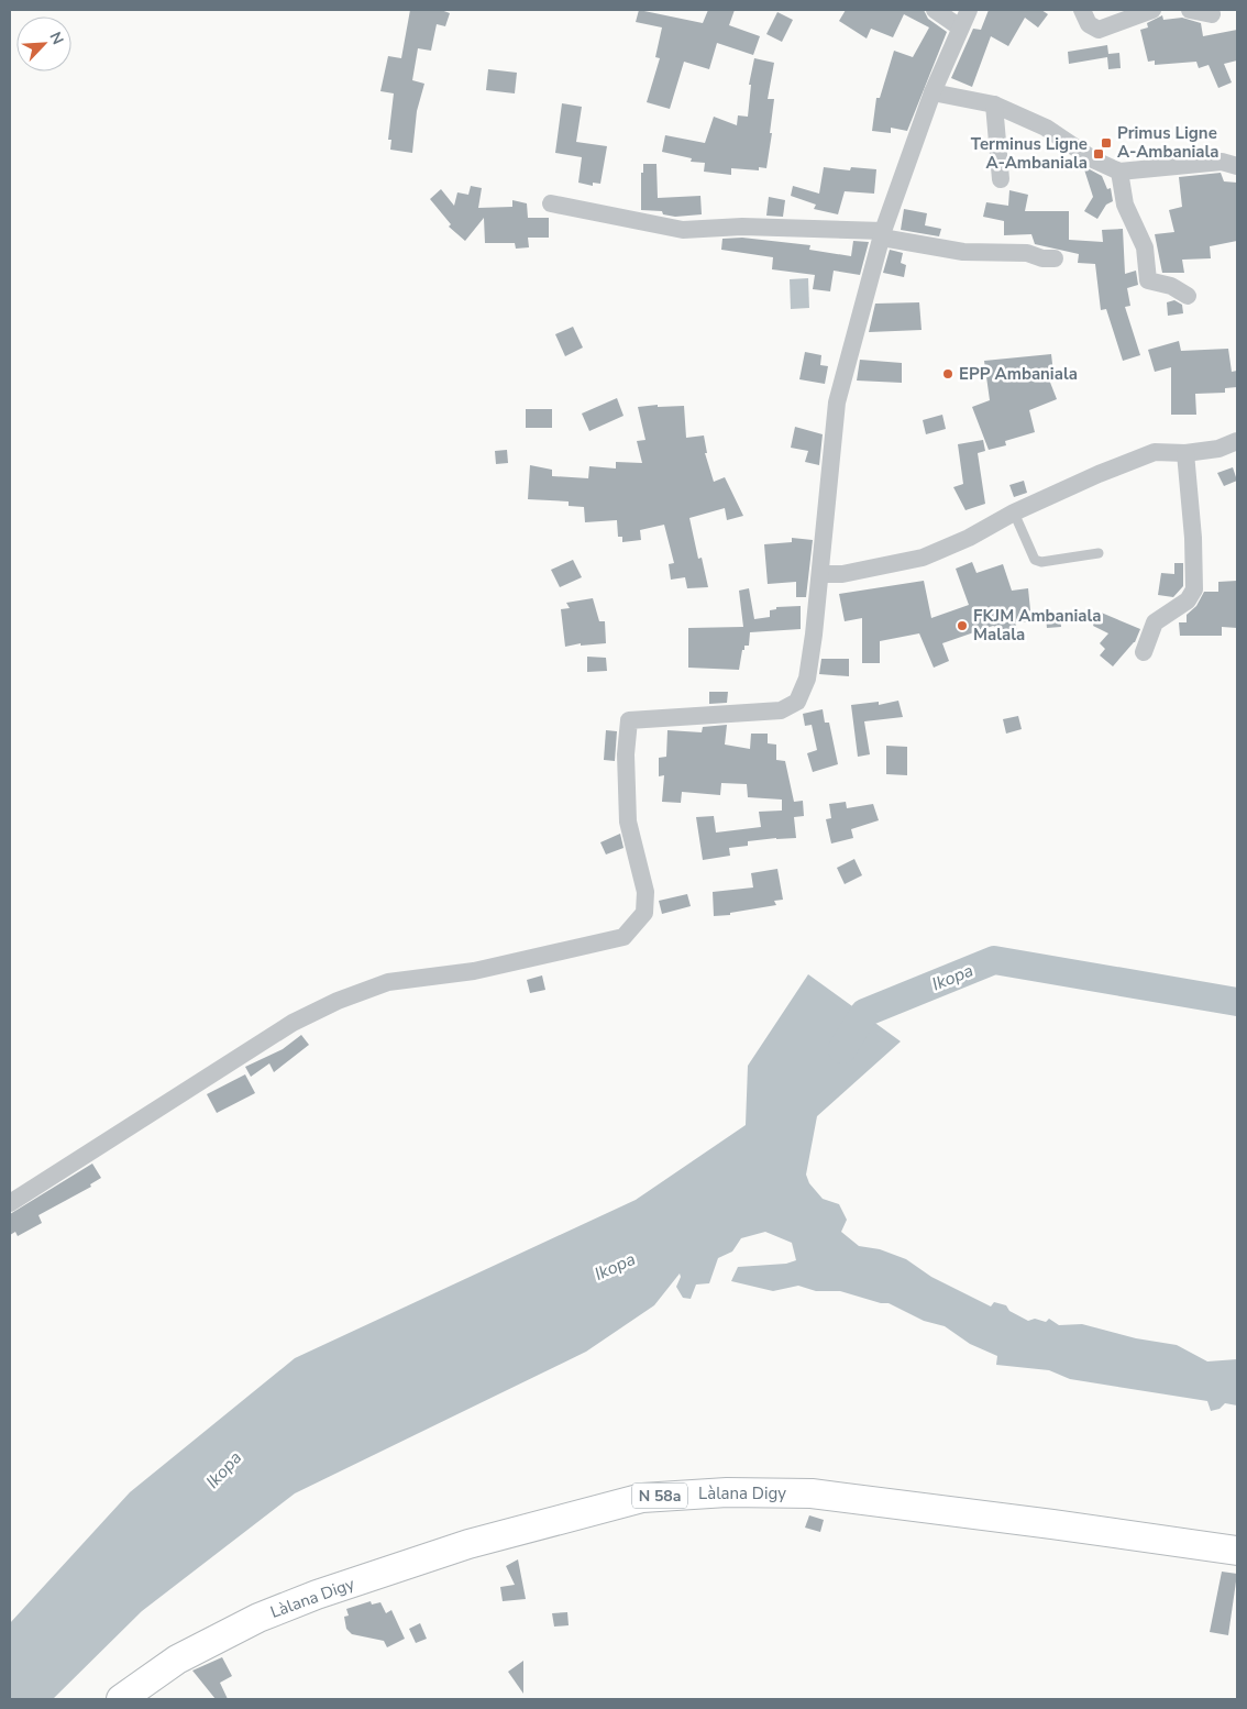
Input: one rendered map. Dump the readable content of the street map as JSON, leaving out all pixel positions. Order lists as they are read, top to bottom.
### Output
{
  "streets": {
    "main road": ["Làlana Digy", "N 58a"]
  },
  "water": ["Ikopa"],
  "places": {
    "transit": ["Primus Ligne A-Ambaniala", "Terminus Ligne A-Ambaniala"],
    "other": ["EPP Ambaniala", "FKJM Ambaniala Malala"]
  },
  "north": "top right"
}
